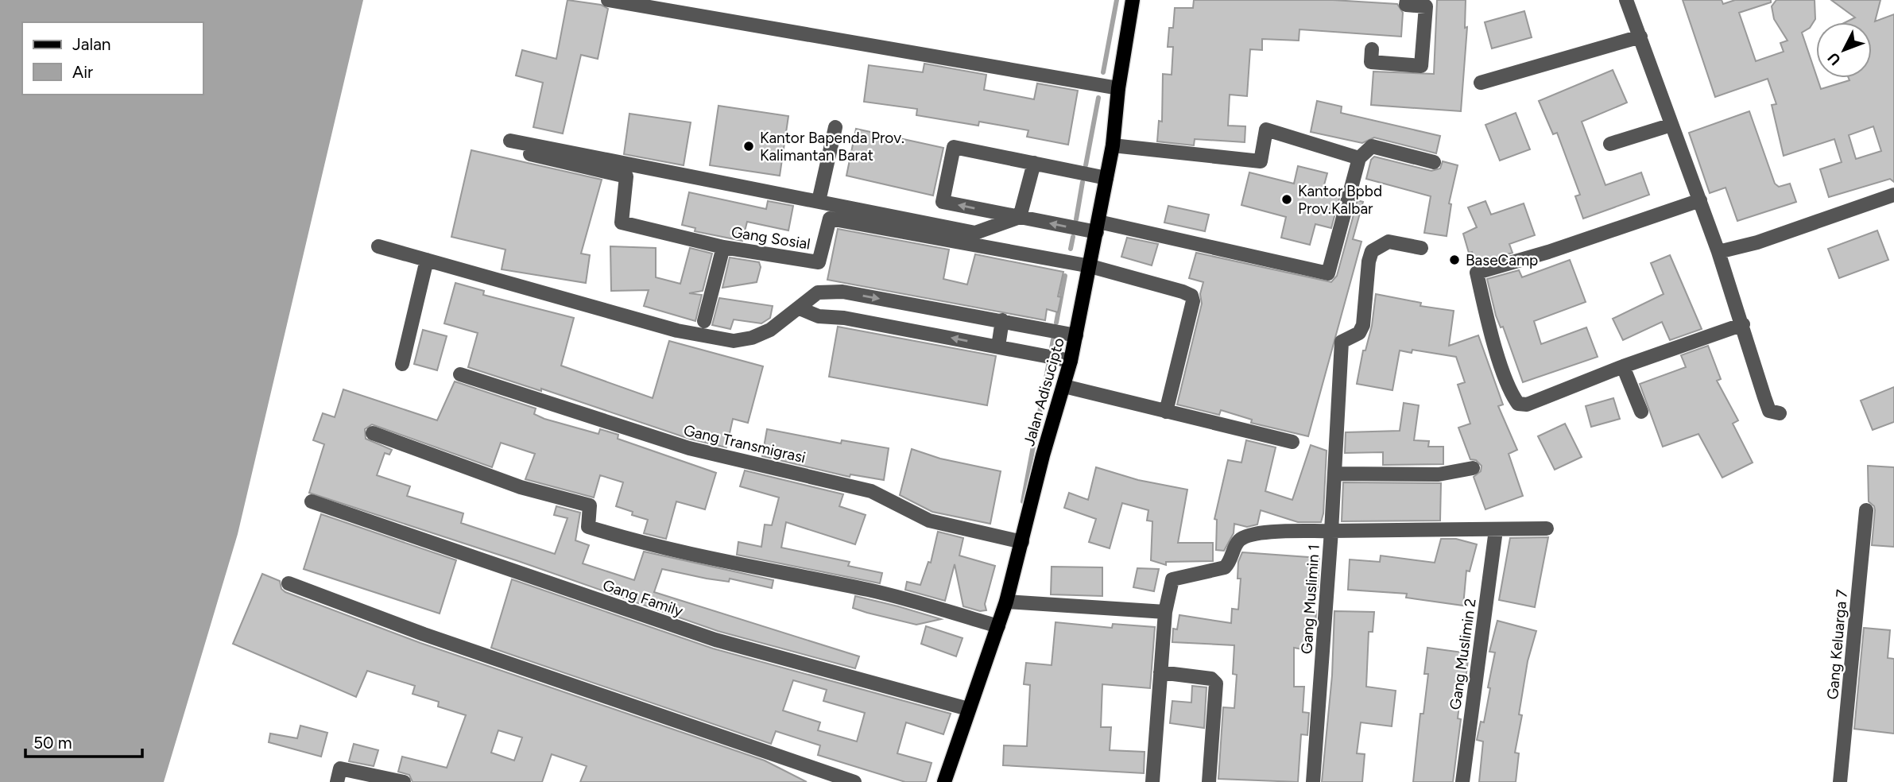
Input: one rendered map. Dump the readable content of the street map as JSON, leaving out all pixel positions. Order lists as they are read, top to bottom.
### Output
{
  "streets": {
    "main road": ["Jalan Adisucipto"],
    "street": [
      "Gang Sosial",
      "Gang Transmigrasi",
      "Gang Family",
      "Gang Muslimin 1",
      "Gang Keluarga 7",
      "Gang Muslimin 2"
    ]
  },
  "crossings": [
    ["Gang Sosial", "Jalan Adisucipto"],
    ["Jalan Adisucipto", "Gang Transmigrasi"],
    ["Jalan Adisucipto", "Gang Family"]
  ],
  "places": ["Kantor Bapenda Prov. Kalimantan Barat", "Kantor Bpbd Prov.Kalbar", "BaseCamp"],
  "legend": ["Jalan", "Air"],
  "scale_bar": "50 m",
  "north": "bottom left"
}
